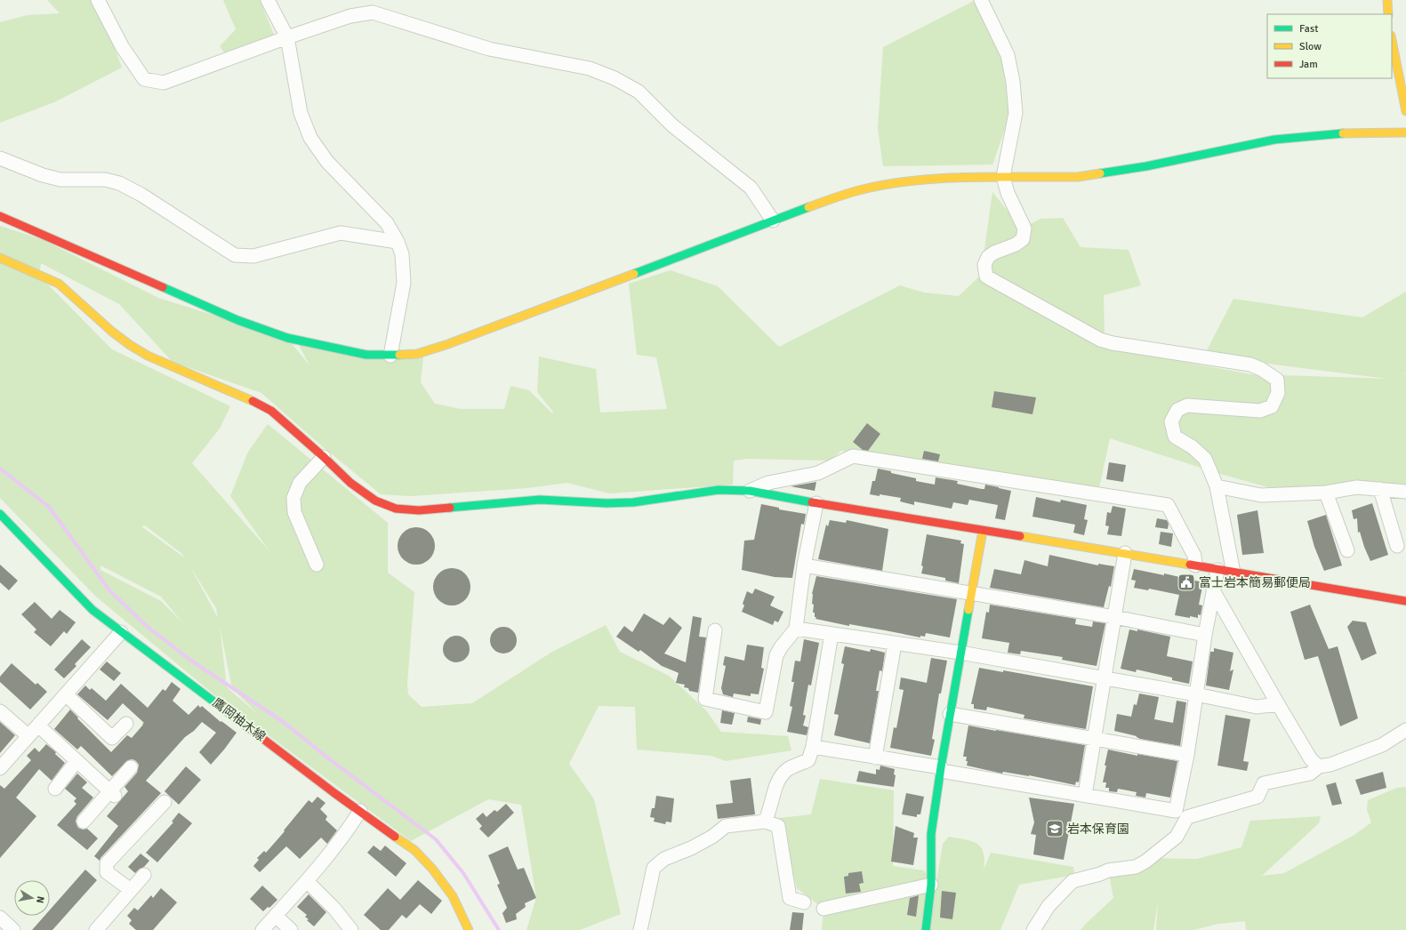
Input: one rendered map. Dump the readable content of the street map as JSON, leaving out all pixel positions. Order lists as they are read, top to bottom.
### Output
{
  "streets": {
    "street": ["鷹岡柚木線"]
  },
  "places": {
    "public building": ["富士岩本簡易郵便局"],
    "school or university": ["岩本保育園"]
  },
  "legend": ["Fast", "Slow", "Jam"],
  "north": "right"
}
